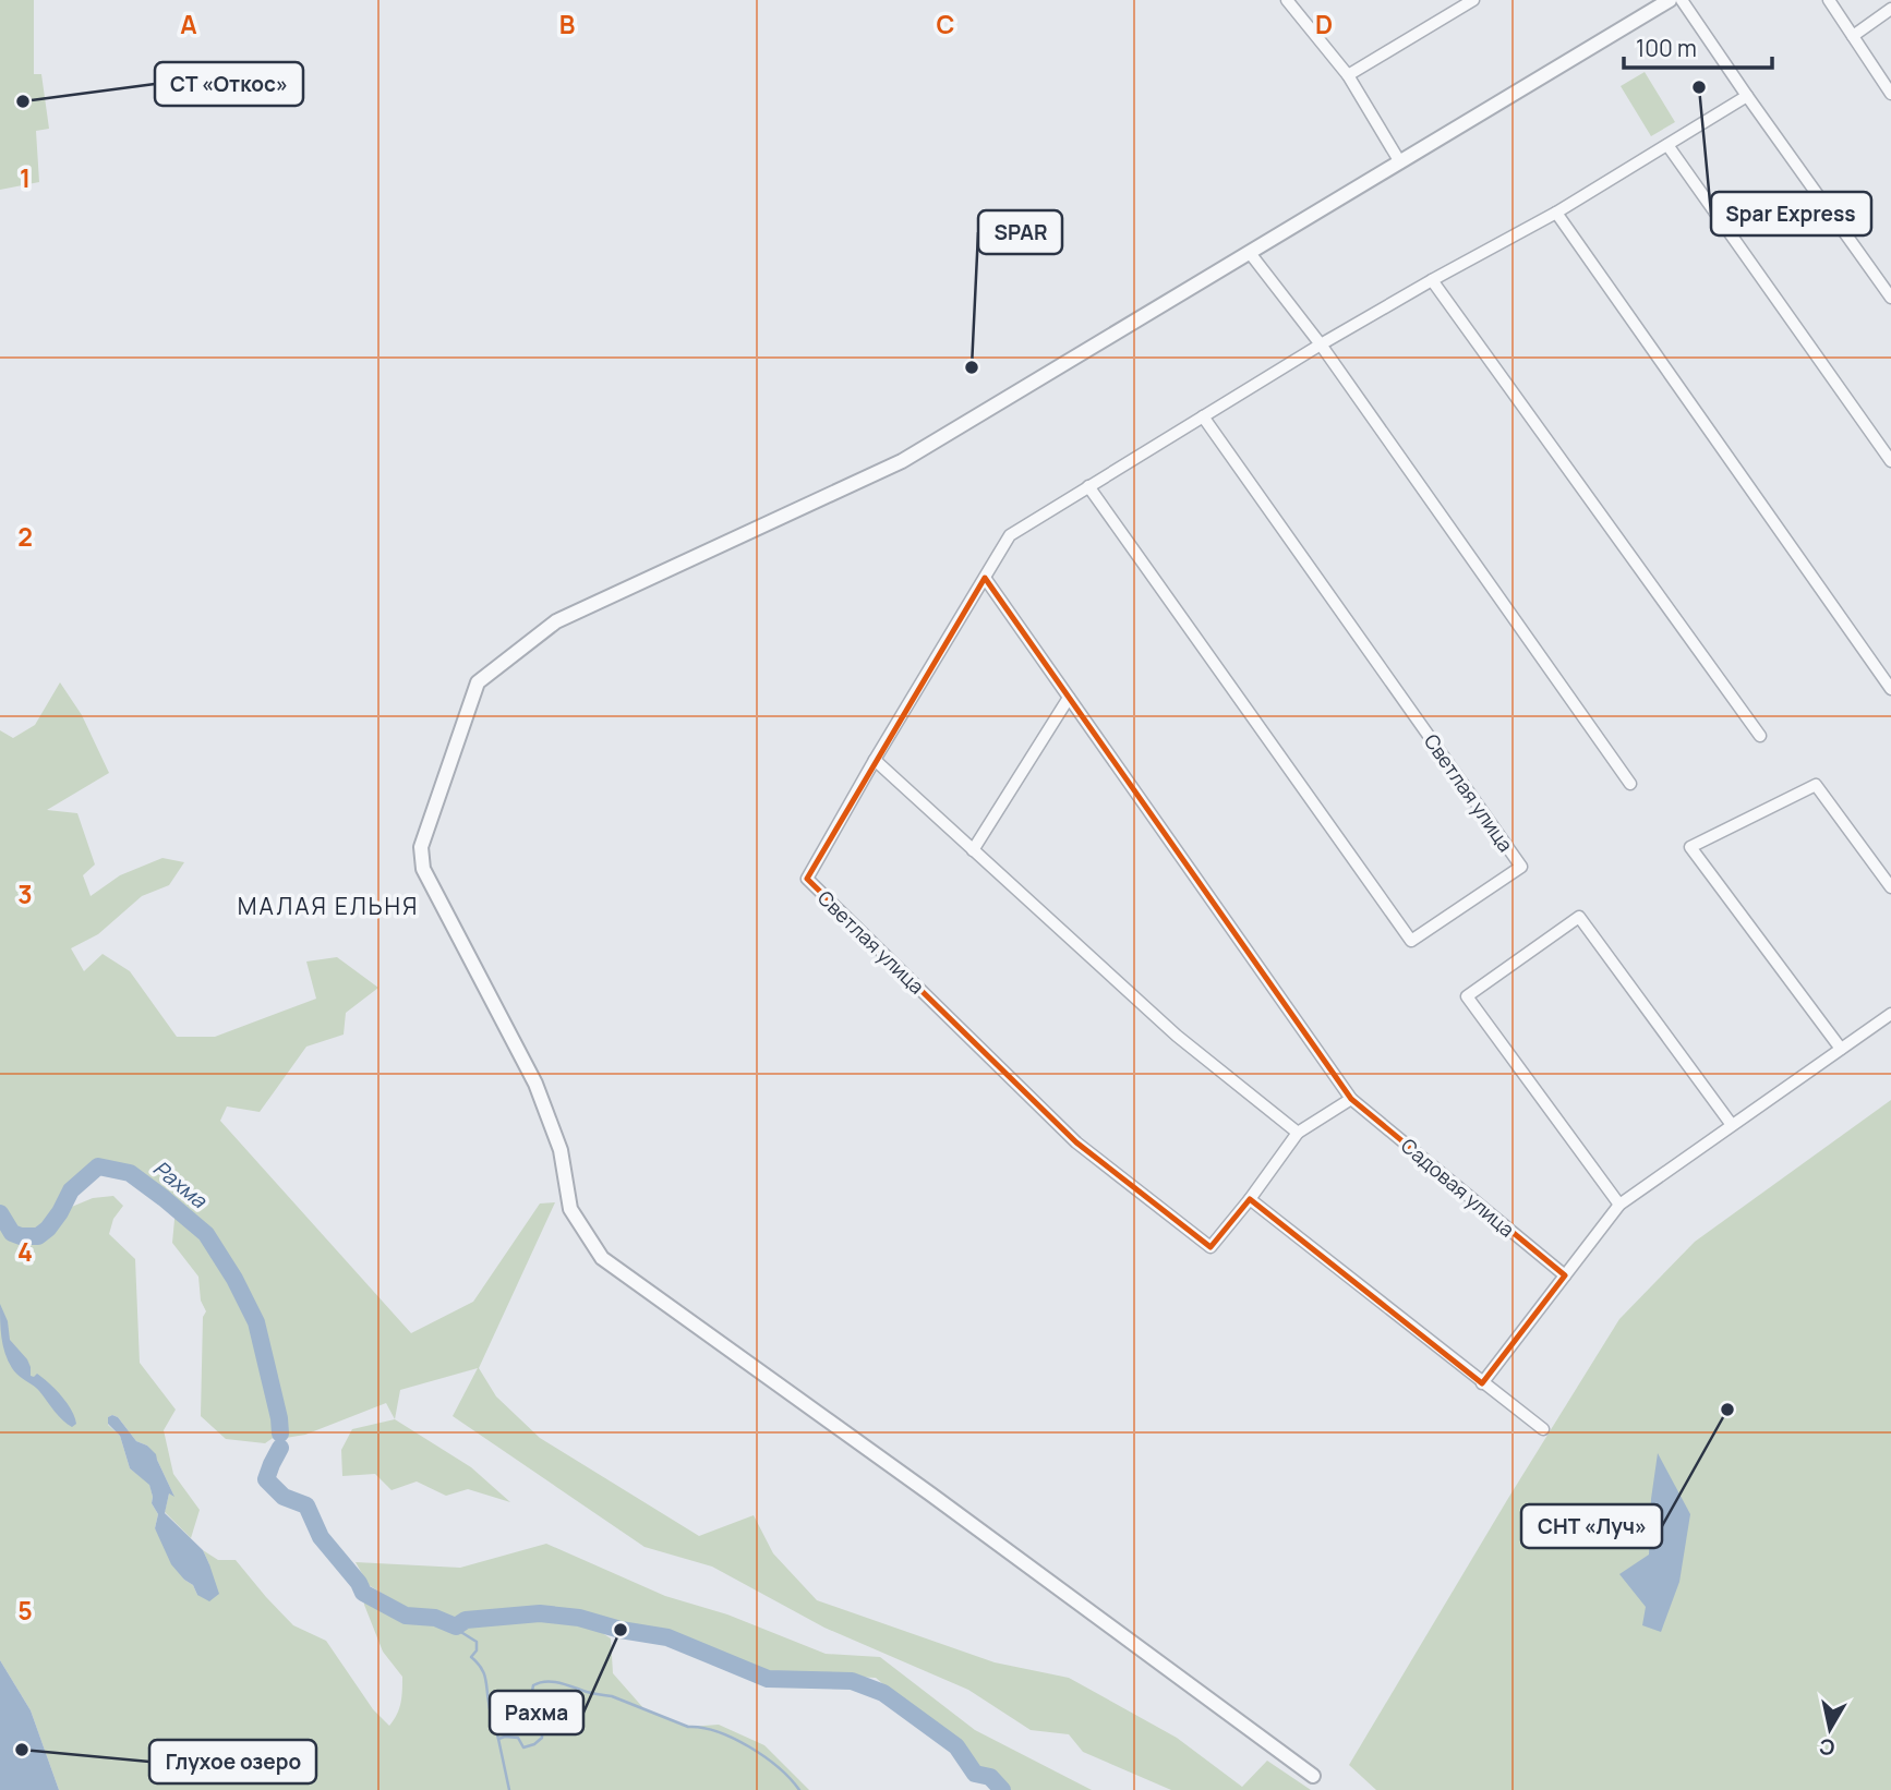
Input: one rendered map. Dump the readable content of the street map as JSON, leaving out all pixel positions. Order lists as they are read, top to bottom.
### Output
{
  "streets": {
    "street": ["Светлая улица", "Садовая улица"]
  },
  "districts": ["МАЛАЯ ЕЛЬНЯ"],
  "water": ["Рахма"],
  "places": [
    "Spar Express",
    "СТ «Откос»",
    "SPAR",
    "СНТ «Луч»",
    "Рахма",
    "Глухое озеро"
  ],
  "scale_bar": "100 m",
  "north": "bottom",
  "grid": {
    "columns": [
      "A",
      "B",
      "C",
      "D"
    ],
    "rows": [
      "1",
      "2",
      "3",
      "4",
      "5"
    ]
  }
}
